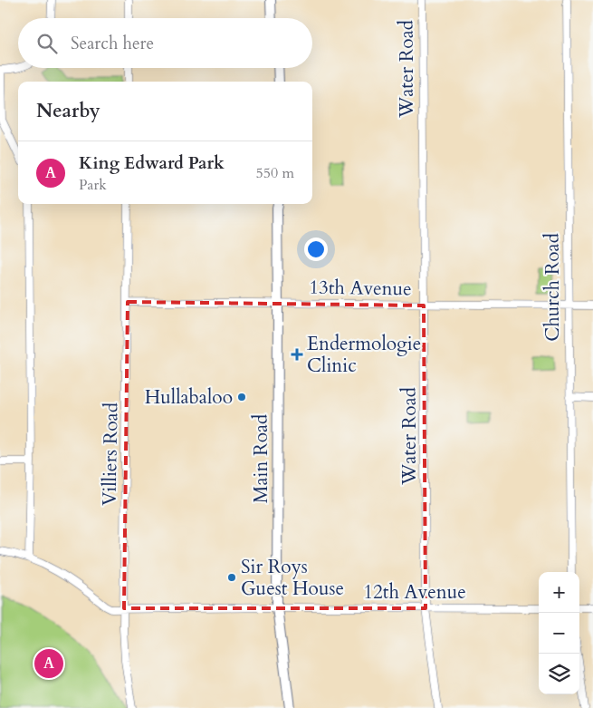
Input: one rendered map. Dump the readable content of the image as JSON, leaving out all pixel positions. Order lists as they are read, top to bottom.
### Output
{
  "streets": {
    "main road": ["Main Road"],
    "street": [
      "Water Road",
      "Church Road",
      "13th Avenue",
      "Villiers Road",
      "12th Avenue"
    ]
  },
  "crossings": [
    ["Water Road", "13th Avenue"],
    ["Water Road", "12th Avenue"],
    ["Church Road", "13th Avenue"],
    ["13th Avenue", "Villiers Road"],
    ["13th Avenue", "Main Road"],
    ["Villiers Road", "12th Avenue"],
    ["Main Road", "12th Avenue"]
  ],
  "places": {
    "health": ["Endermologie Clinic"],
    "other": ["Hullabaloo", "Sir Roys Guest House"]
  },
  "page": {
    "search": "Search here",
    "heading": "Nearby",
    "list": [
      {
        "mark": "A",
        "name": "King Edward Park",
        "note": "Park",
        "value": "550 m"
      }
    ],
    "map_buttons": ["+", "−"],
    "pins": "A"
  }
}
